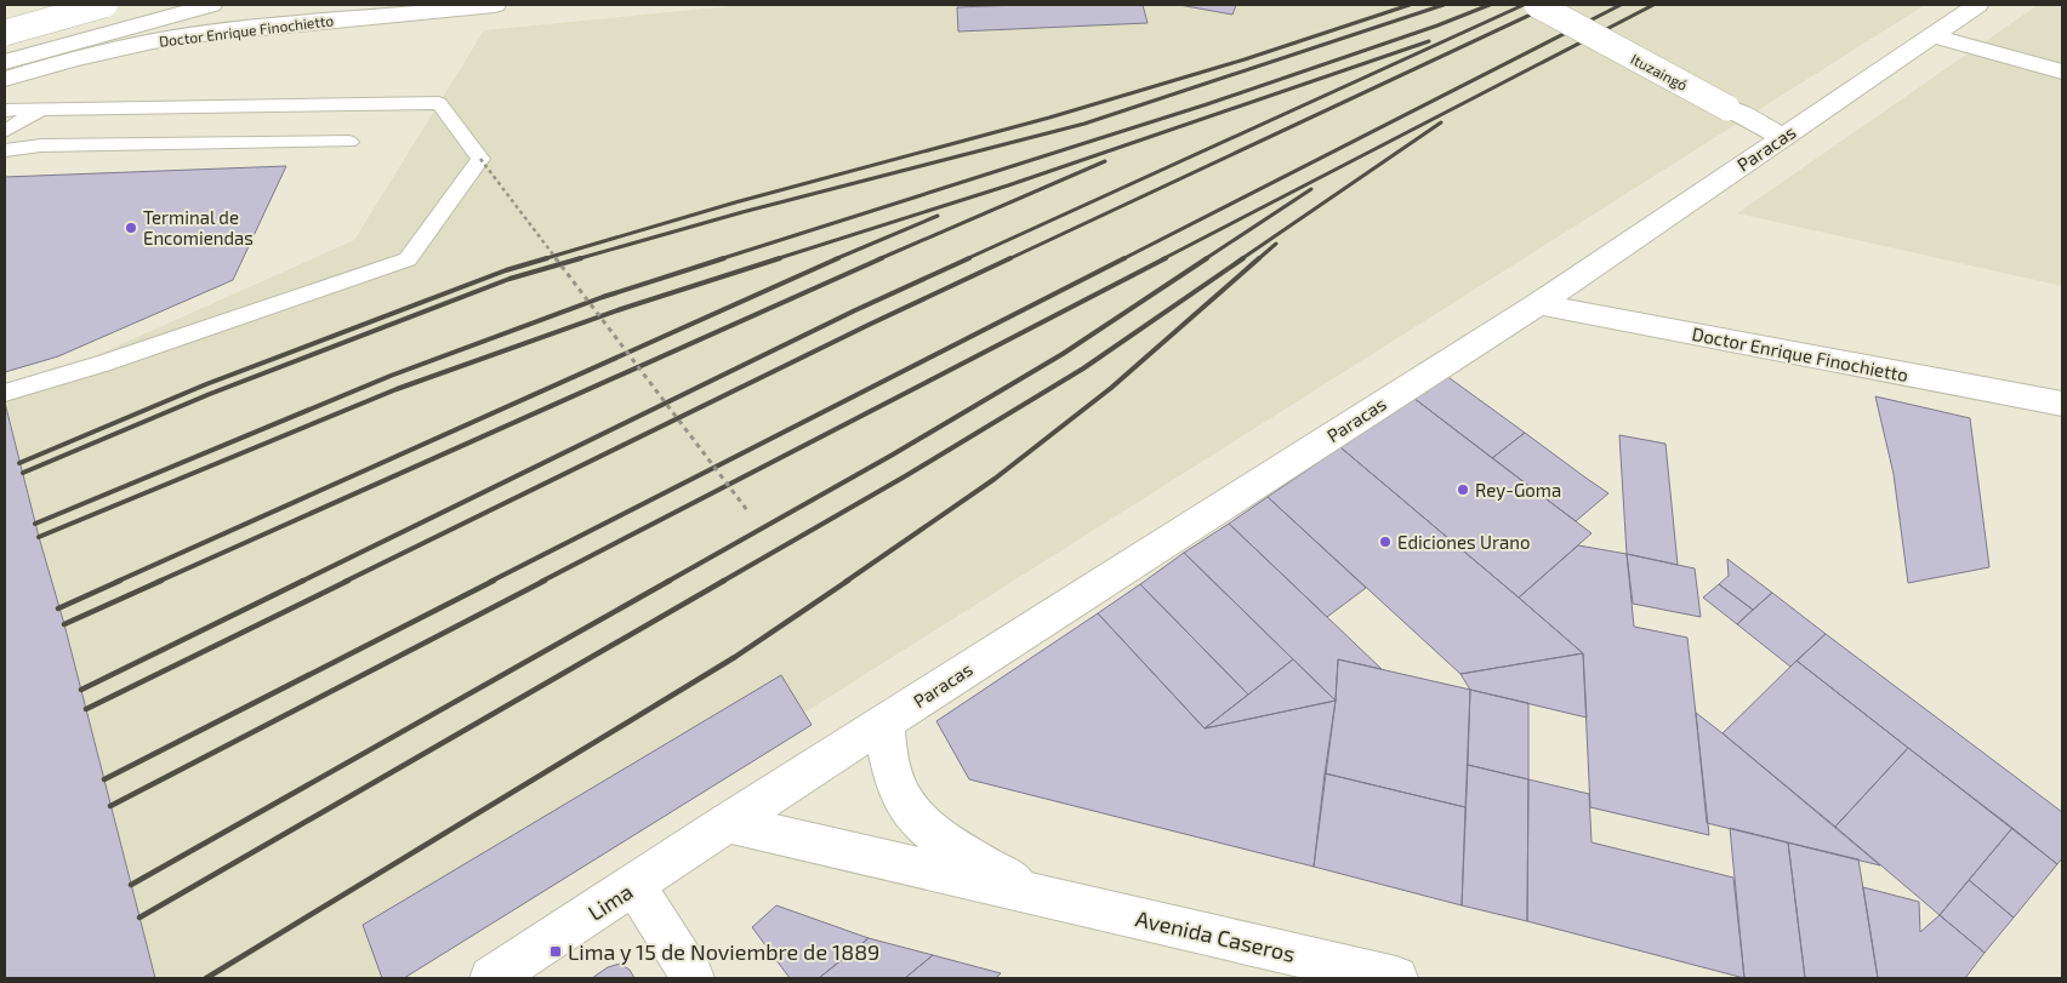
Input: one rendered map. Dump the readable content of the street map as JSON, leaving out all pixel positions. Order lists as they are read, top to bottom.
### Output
{
  "streets": {
    "main road": [
      "Doctor Enrique Finochietto",
      "Ituzaingó",
      "Paracas",
      "Lima",
      "Avenida Caseros"
    ]
  },
  "crossings": [
    ["Doctor Enrique Finochietto", "Paracas"],
    ["Ituzaingó", "Paracas"],
    ["Paracas", "Lima"],
    ["Paracas", "Avenida Caseros"],
    ["Lima", "Avenida Caseros"]
  ],
  "places": {
    "other": ["Terminal de Encomiendas", "Rey-Goma", "Ediciones Urano"],
    "transit": ["Lima y 15 de Noviembre de 1889"]
  }
}
